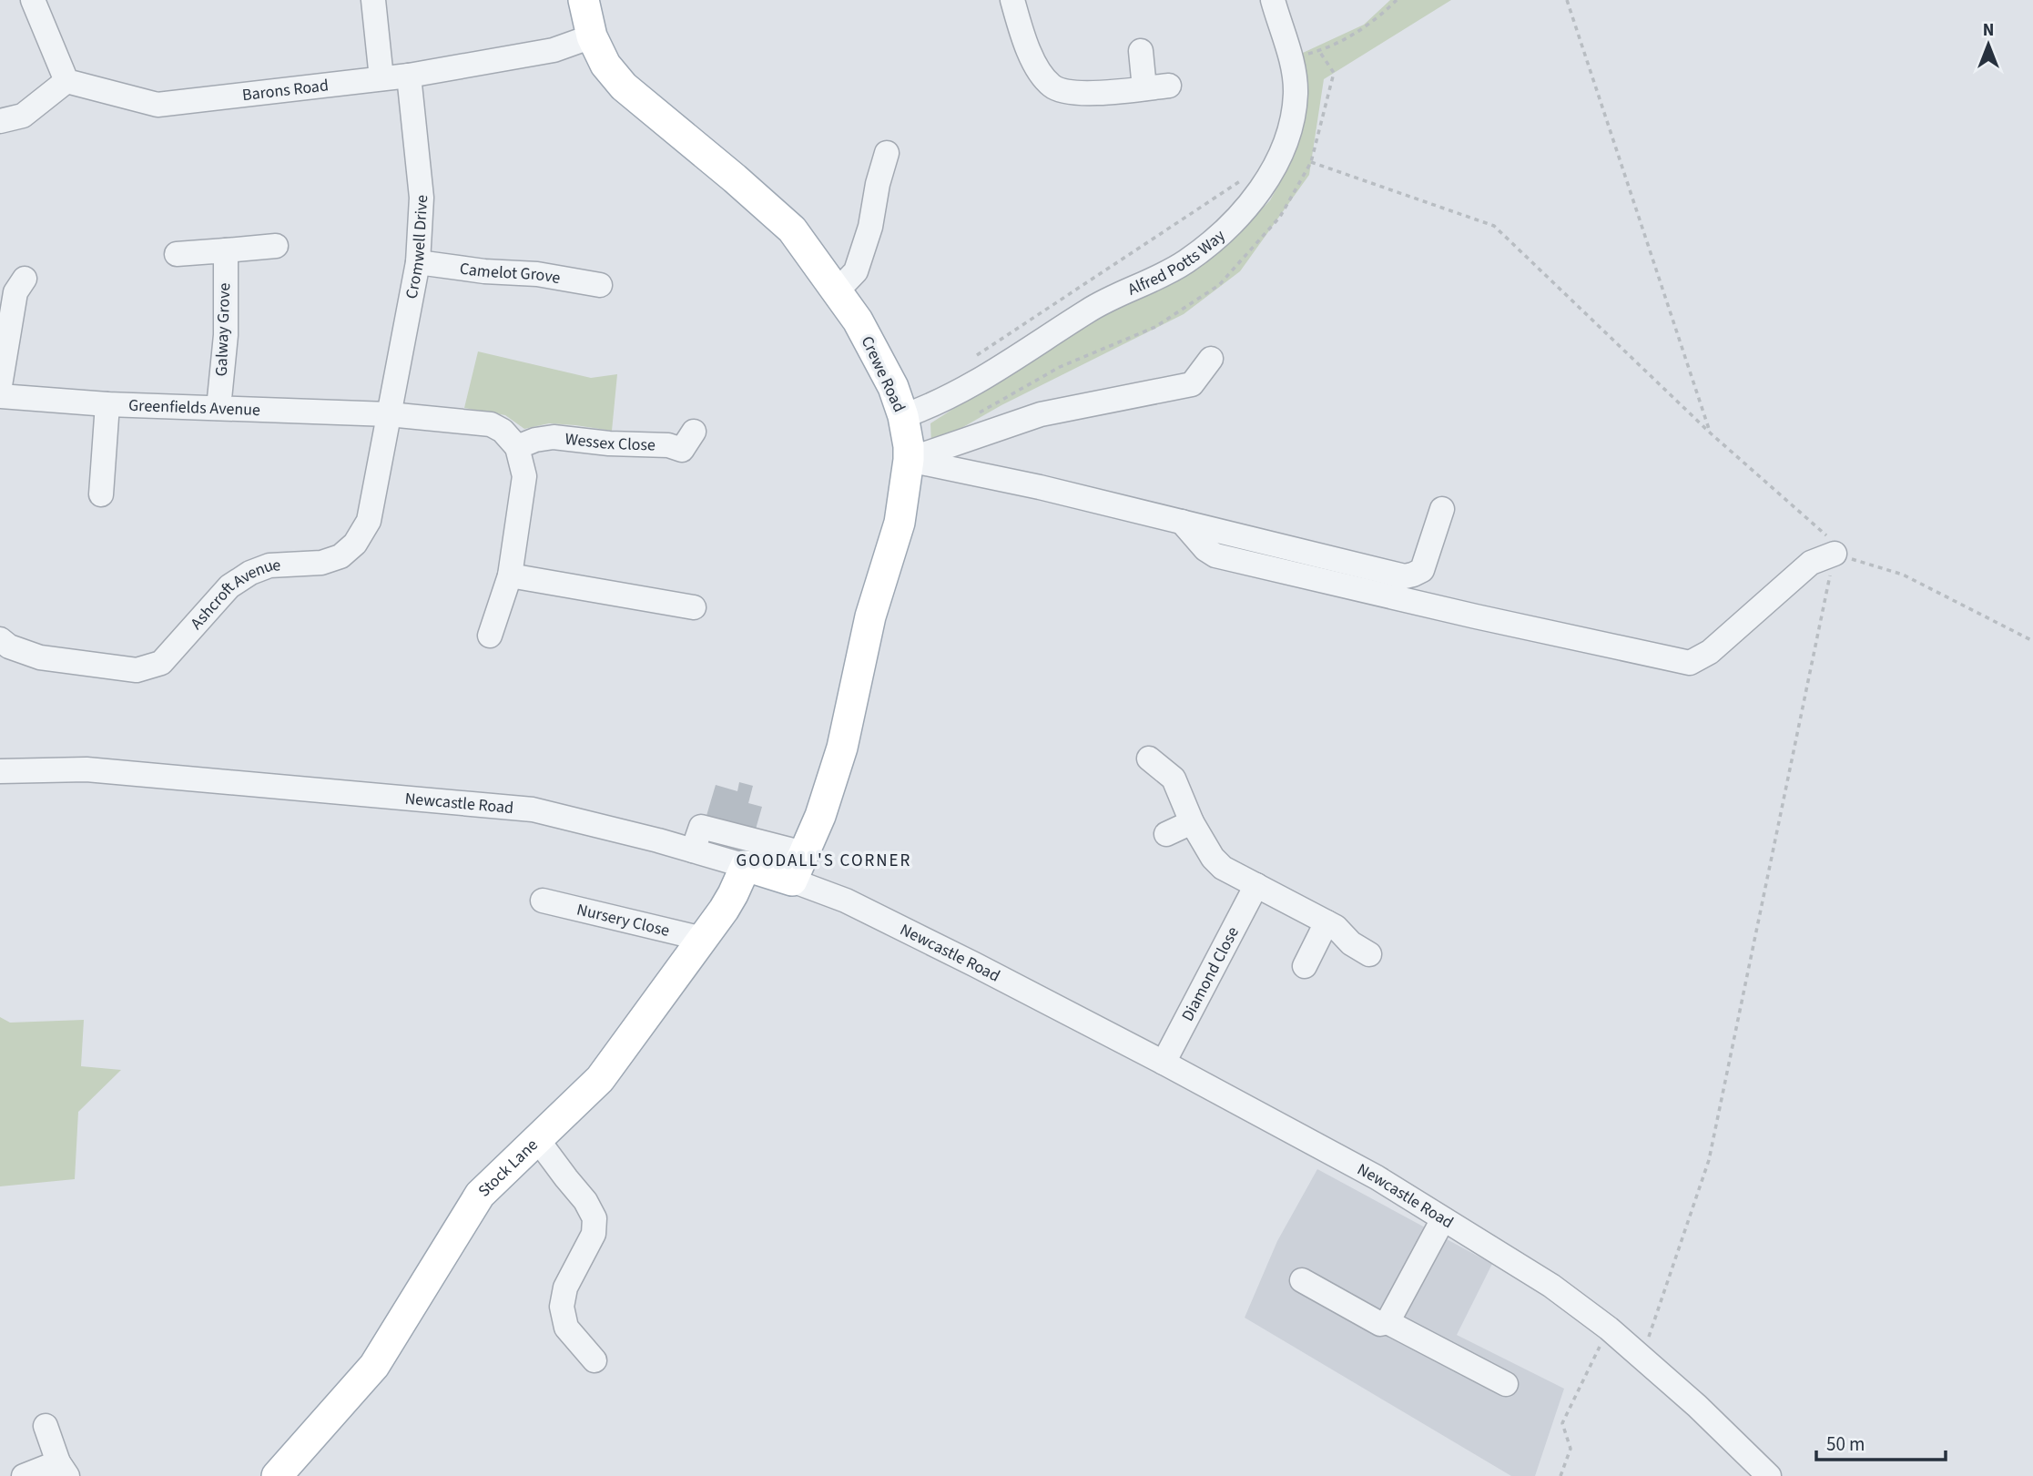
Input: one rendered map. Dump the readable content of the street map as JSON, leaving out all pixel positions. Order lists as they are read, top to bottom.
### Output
{
  "streets": {
    "main road": ["Crewe Road", "Newcastle Road", "Stock Lane"],
    "street": [
      "Barons Road",
      "Cromwell Drive",
      "Alfred Potts Way",
      "Camelot Grove",
      "Galway Grove",
      "Greenfields Avenue",
      "Wessex Close",
      "Ashcroft Avenue",
      "Nursery Close",
      "Diamond Close"
    ]
  },
  "crossings": [
    ["Barons Road", "Cromwell Drive"],
    ["Barons Road", "Crewe Road"],
    ["Cromwell Drive", "Camelot Grove"],
    ["Cromwell Drive", "Greenfields Avenue"],
    ["Cromwell Drive", "Ashcroft Avenue"],
    ["Alfred Potts Way", "Crewe Road"],
    ["Galway Grove", "Greenfields Avenue"],
    ["Crewe Road", "Newcastle Road"],
    ["Greenfields Avenue", "Ashcroft Avenue"],
    ["Newcastle Road", "Diamond Close"],
    ["Newcastle Road", "Stock Lane"],
    ["Nursery Close", "Stock Lane"]
  ],
  "districts": ["GOODALL'S CORNER"],
  "scale_bar": "50 m",
  "north": "top"
}
